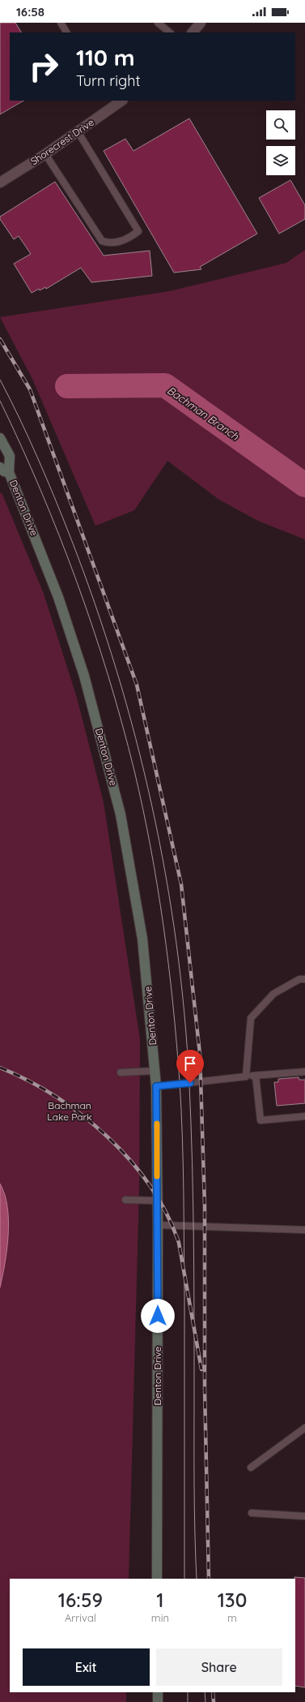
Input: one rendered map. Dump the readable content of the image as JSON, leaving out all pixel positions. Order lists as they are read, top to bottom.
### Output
{
  "streets": {
    "main road": ["Denton Drive"],
    "street": ["Shorecrest Drive"]
  },
  "water": ["Bachman Branch"],
  "parks": ["Bachman Lake Park"],
  "page": {
    "status": "16:58",
    "turn": ["110 m", "Turn right"],
    "eta": [
      "16:59",
      "Arrival",
      "1",
      "min",
      "130",
      "m"
    ],
    "buttons": ["Exit", "Share"]
  }
}
